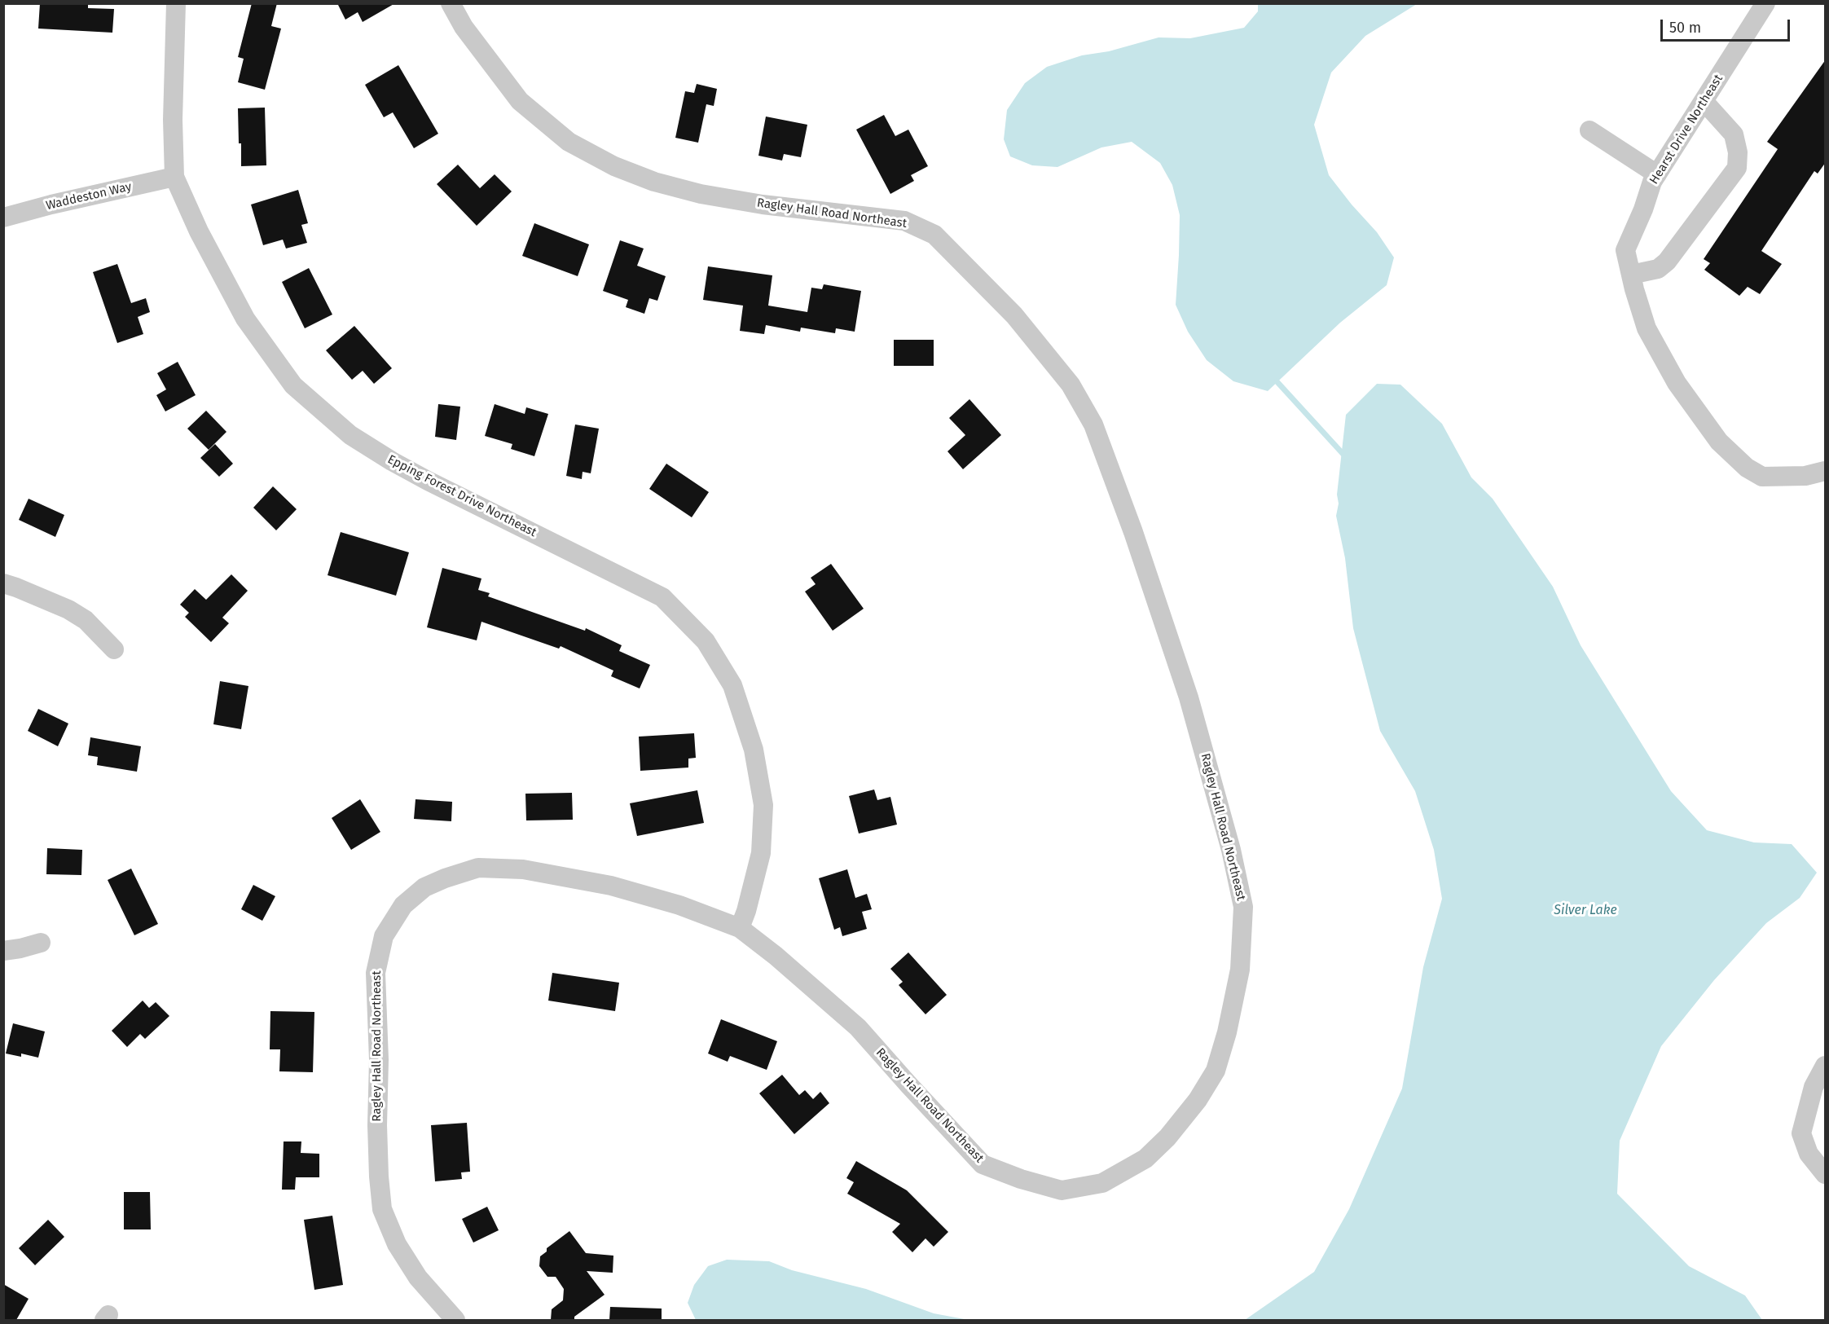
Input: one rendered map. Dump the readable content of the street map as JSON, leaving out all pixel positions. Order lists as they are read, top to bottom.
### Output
{
  "streets": {
    "street": [
      "Hearst Drive Northeast",
      "Waddeston Way",
      "Ragley Hall Road Northeast",
      "Epping Forest Drive Northeast"
    ]
  },
  "crossings": [
    ["Waddeston Way", "Epping Forest Drive Northeast"],
    ["Ragley Hall Road Northeast", "Epping Forest Drive Northeast"]
  ],
  "water": ["Silver Lake"],
  "scale_bar": "50 m"
}
